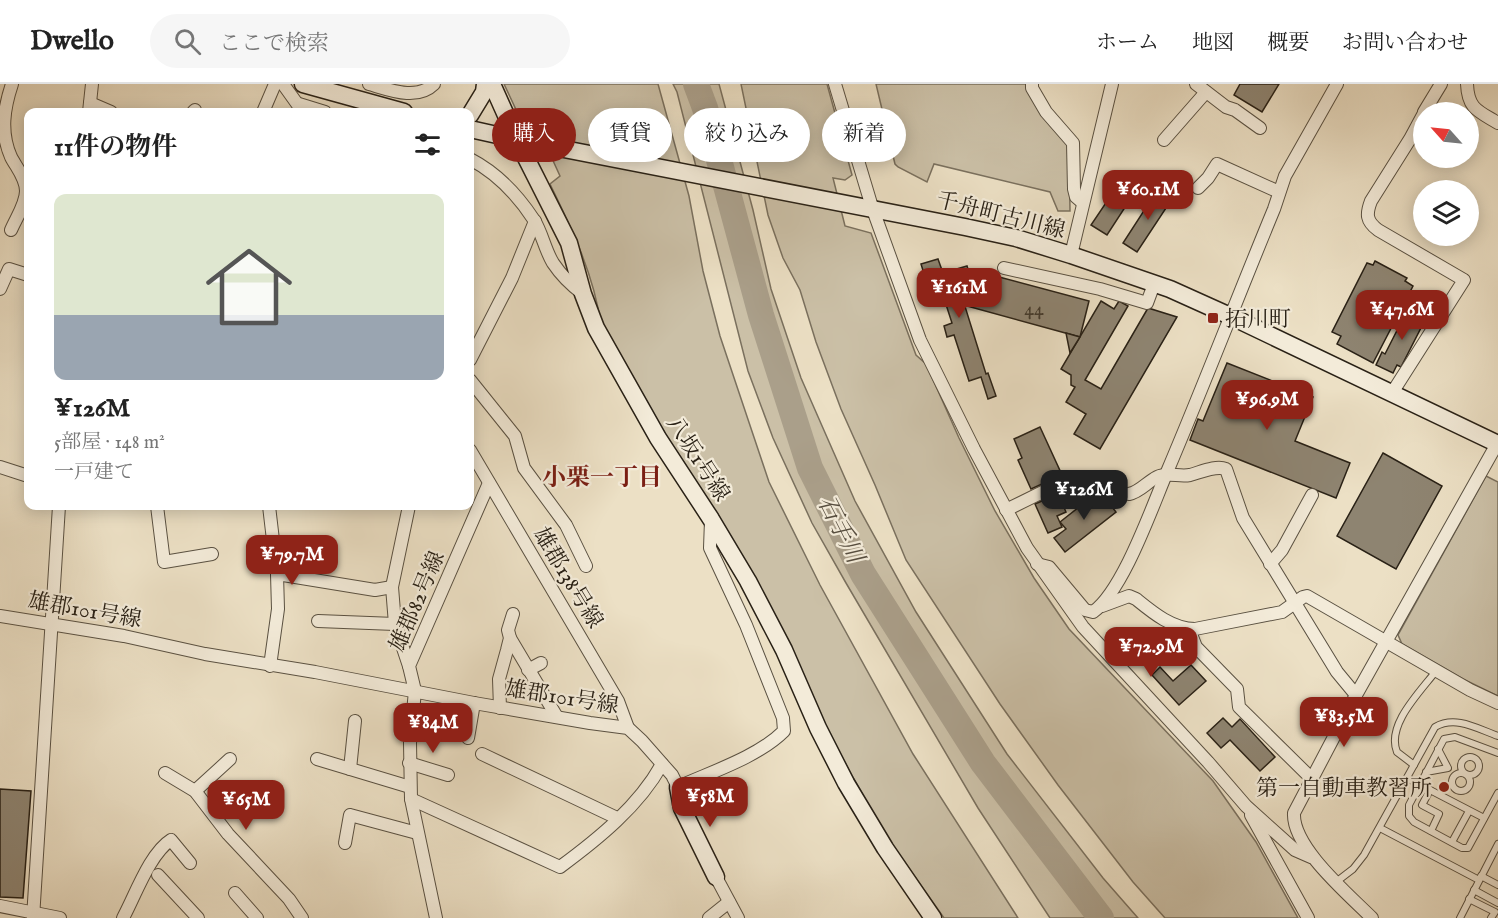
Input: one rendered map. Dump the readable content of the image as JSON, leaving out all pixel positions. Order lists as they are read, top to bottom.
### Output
{
  "streets": {
    "street": [
      "千舟町古川線",
      "八坂1号線",
      "雄郡138号線",
      "雄郡82号線",
      "雄郡101号線"
    ]
  },
  "crossings": [
    ["雄郡138号線", "雄郡82号線"],
    ["雄郡138号線", "雄郡101号線"],
    ["雄郡82号線", "雄郡101号線"]
  ],
  "districts": ["小栗一丁目"],
  "water": ["石手川"],
  "places": {
    "transit": ["拓川町"],
    "other": ["第一自動車教習所"]
  },
  "house_numbers": ["44"],
  "north": "top left",
  "page": {
    "header": "Dwello",
    "search": "ここで検索",
    "nav": [
      "ホーム",
      "地図",
      "概要",
      "お問い合わせ"
    ],
    "chip": [
      "購入",
      "賃貸",
      "絞り込み",
      "新着"
    ],
    "heading": "11件の物件",
    "price": [
      "¥60.1M",
      "¥161M",
      "¥47.6M",
      "¥96.9M",
      "¥126M",
      "¥79.7M",
      "¥72.9M",
      "¥83.5M",
      "¥84M",
      "¥58M",
      "¥65M"
    ],
    "list": [
      {
        "name": "¥126M",
        "note": "5部屋 · 148 m² · 一戸建て"
      }
    ]
  }
}
